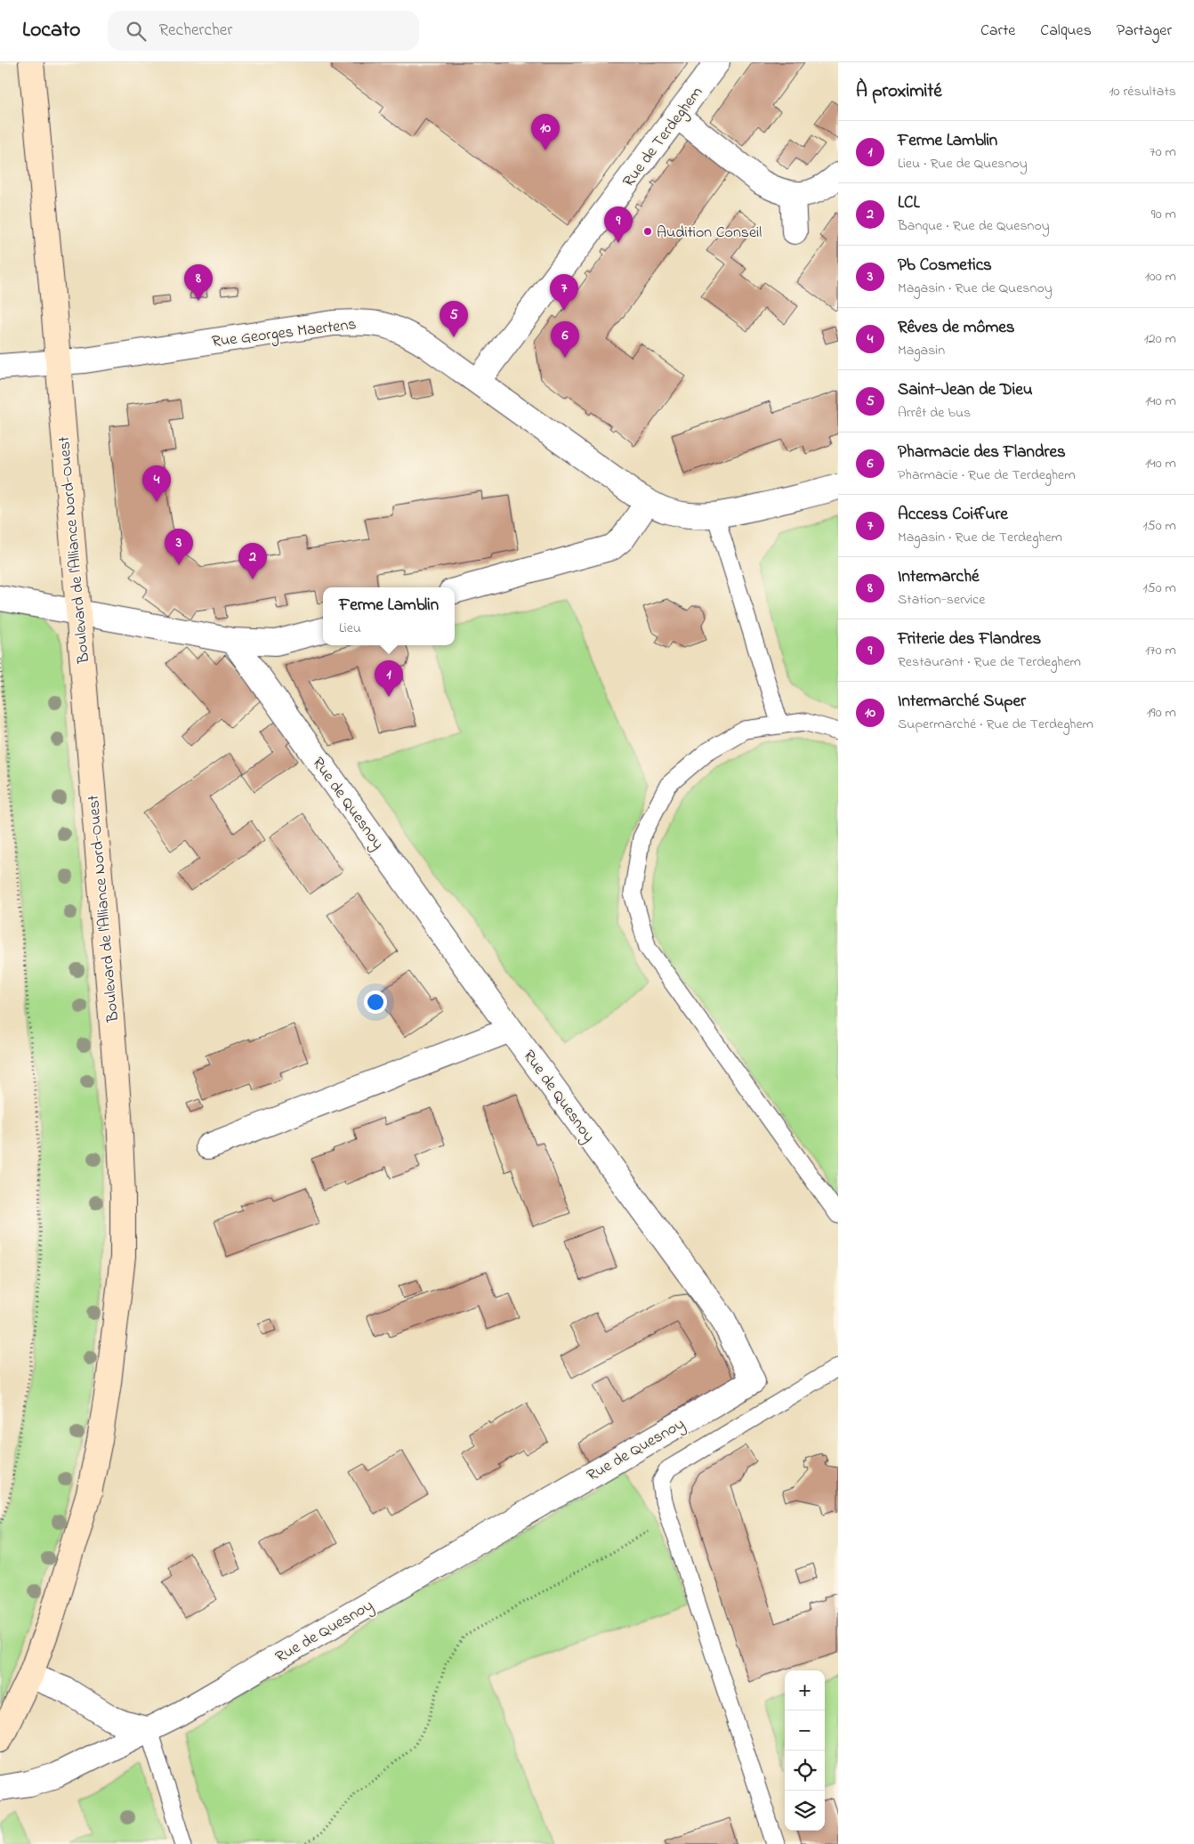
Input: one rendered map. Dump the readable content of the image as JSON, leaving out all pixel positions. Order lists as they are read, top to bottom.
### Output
{
  "streets": {
    "street": [
      "Rue de Terdeghem",
      "Rue Georges Maertens",
      "Boulevard de l'Alliance Nord-Ouest",
      "Rue de Quesnoy"
    ]
  },
  "crossings": [
    ["Rue de Terdeghem", "Rue Georges Maertens"],
    ["Rue Georges Maertens", "Boulevard de l'Alliance Nord-Ouest"]
  ],
  "places": ["Audition Conseil"],
  "page": {
    "header": "Locato",
    "search": "Rechercher",
    "nav": ["Carte", "Calques", "Partager"],
    "heading": ["À proximité", "10 résultats"],
    "pins": [
      "10",
      "9",
      "8",
      "7",
      "5",
      "6",
      "4",
      "3",
      "2",
      "1"
    ],
    "list": [
      {
        "mark": "1",
        "name": "Ferme Lamblin",
        "note": "Lieu · Rue de Quesnoy",
        "value": "70 m"
      },
      {
        "mark": "2",
        "name": "LCL",
        "note": "Banque · Rue de Quesnoy",
        "value": "90 m"
      },
      {
        "mark": "3",
        "name": "Pb Cosmetics",
        "note": "Magasin · Rue de Quesnoy",
        "value": "100 m"
      },
      {
        "mark": "4",
        "name": "Rêves de mômes",
        "note": "Magasin",
        "value": "120 m"
      },
      {
        "mark": "5",
        "name": "Saint-Jean de Dieu",
        "note": "Arrêt de bus",
        "value": "140 m"
      },
      {
        "mark": "6",
        "name": "Pharmacie des Flandres",
        "note": "Pharmacie · Rue de Terdeghem",
        "value": "140 m"
      },
      {
        "mark": "7",
        "name": "Access Coiffure",
        "note": "Magasin · Rue de Terdeghem",
        "value": "150 m"
      },
      {
        "mark": "8",
        "name": "Intermarché",
        "note": "Station-service",
        "value": "150 m"
      },
      {
        "mark": "9",
        "name": "Friterie des Flandres",
        "note": "Restaurant · Rue de Terdeghem",
        "value": "170 m"
      },
      {
        "mark": "10",
        "name": "Intermarché Super",
        "note": "Supermarché · Rue de Terdeghem",
        "value": "190 m"
      }
    ],
    "popup": ["Ferme Lamblin", "Lieu"],
    "map_buttons": ["+", "−"]
  }
}
